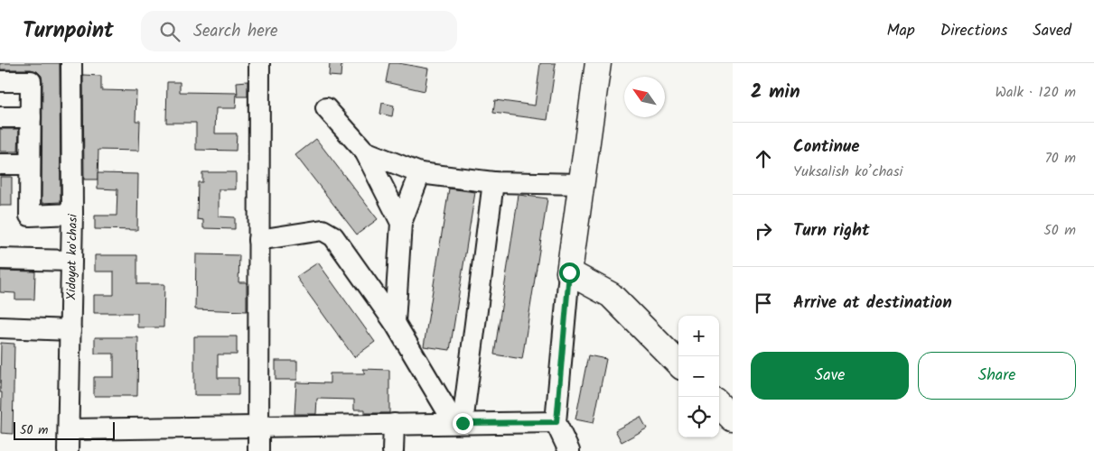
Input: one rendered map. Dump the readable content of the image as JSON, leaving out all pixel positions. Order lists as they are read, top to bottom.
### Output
{
  "streets": {
    "street": ["Xidoyat koʻchasi"]
  },
  "scale_bar": "50 m",
  "north": "top left",
  "page": {
    "header": "Turnpoint",
    "search": "Search here",
    "nav": ["Map", "Directions", "Saved"],
    "heading": ["2 min", "Walk · 120 m"],
    "list": [
      ["Continue", "Yuksalish ko’chasi", "70 m"],
      ["Turn right", "50 m"],
      "Arrive at destination"
    ],
    "map_buttons": ["+", "−"],
    "buttons": ["Save", "Share"],
    "scale": "50 m"
  }
}
